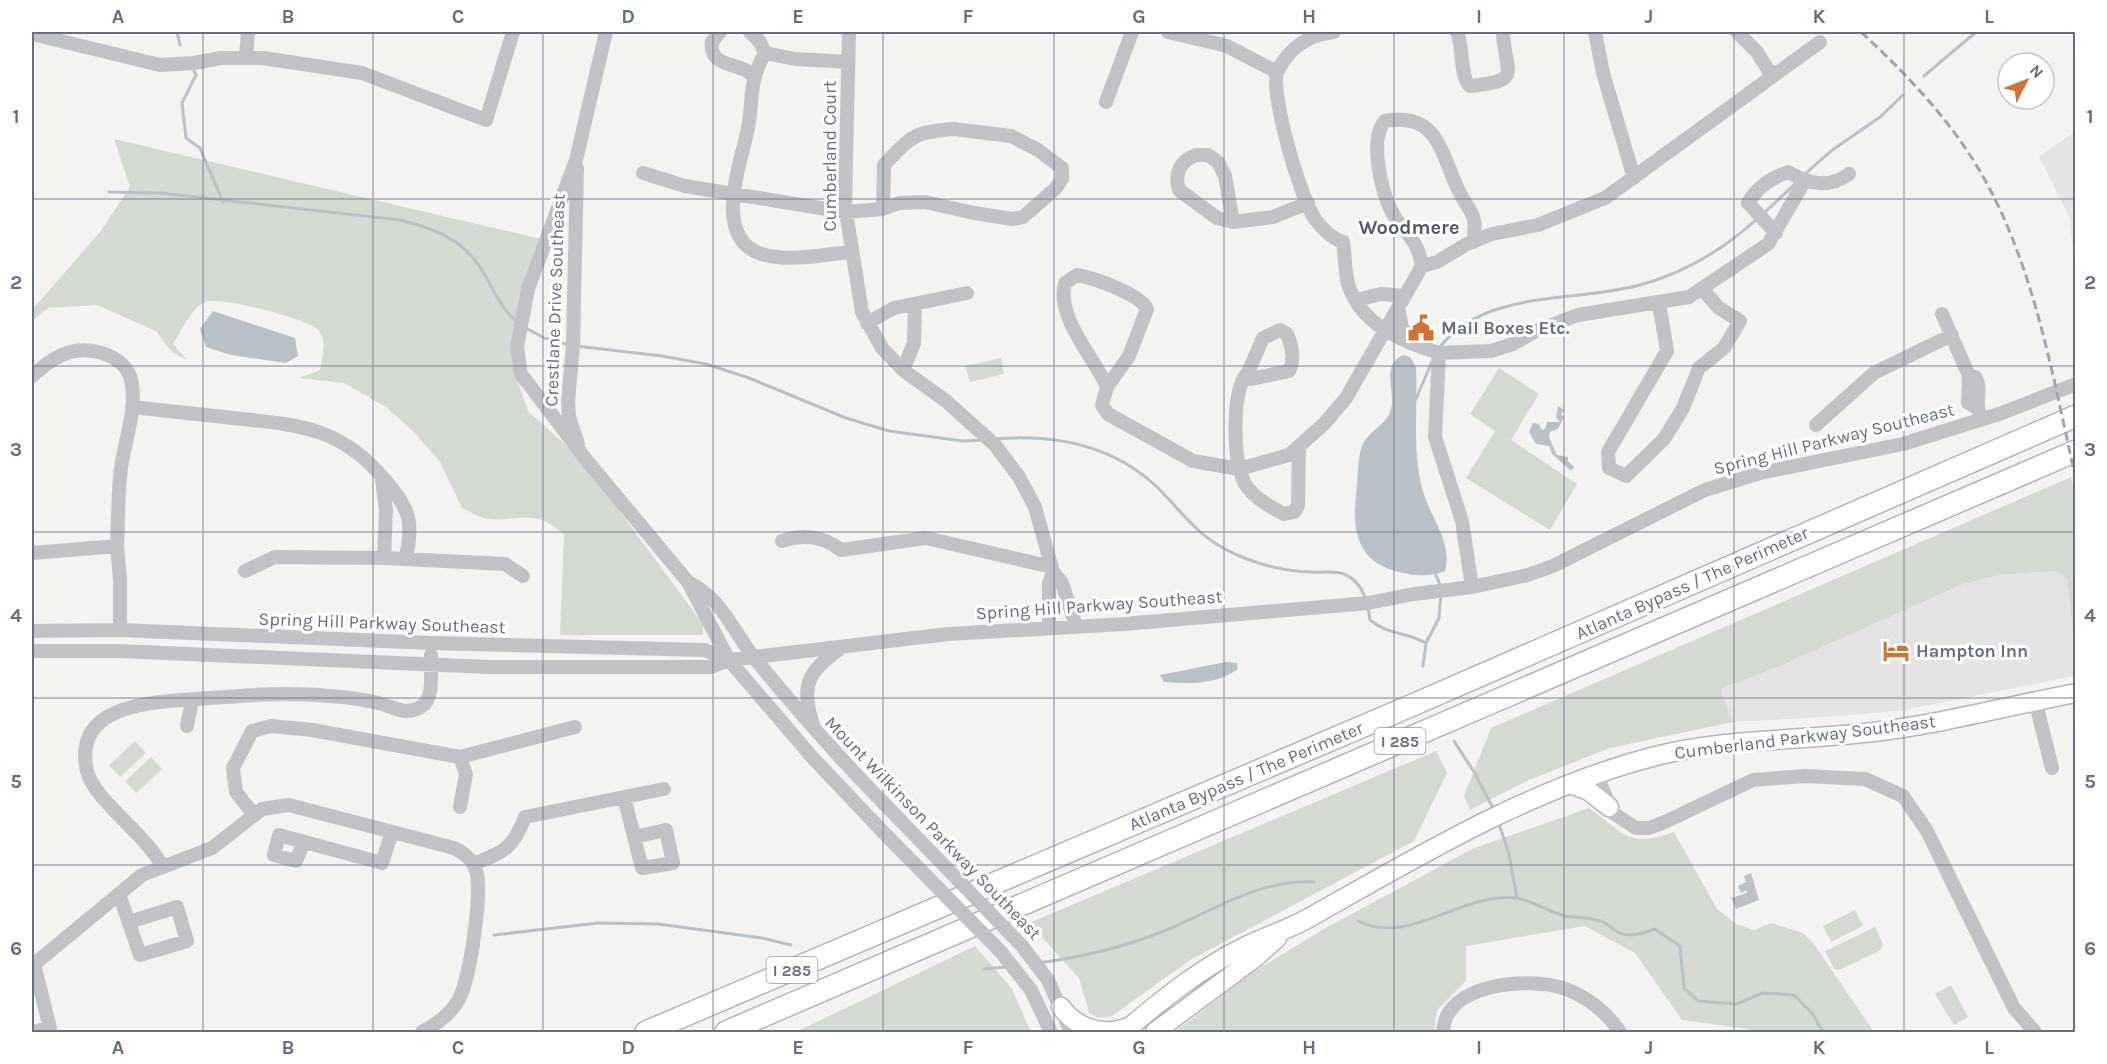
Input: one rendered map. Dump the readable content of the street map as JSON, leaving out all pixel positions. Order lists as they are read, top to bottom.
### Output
{
  "streets": {
    "highway": ["Atlanta Bypass / The Perimeter", "I 285"],
    "main road": ["Cumberland Parkway Southeast"],
    "street": [
      "Cumberland Court",
      "Crestlane Drive Southeast",
      "Spring Hill Parkway Southeast",
      "Mount Wilkinson Parkway Southeast"
    ]
  },
  "crossings": [
    ["Cumberland Court", "Spring Hill Parkway Southeast"],
    ["Spring Hill Parkway Southeast", "Mount Wilkinson Parkway Southeast"]
  ],
  "districts": ["Woodmere"],
  "places": {
    "public building": ["Mail Boxes Etc."],
    "hotel": ["Hampton Inn"]
  },
  "north": "top right",
  "grid": {
    "columns": [
      "A",
      "B",
      "C",
      "D",
      "E",
      "F",
      "G",
      "H",
      "I",
      "J",
      "K",
      "L"
    ],
    "rows": [
      "1",
      "2",
      "3",
      "4",
      "5",
      "6"
    ]
  }
}
